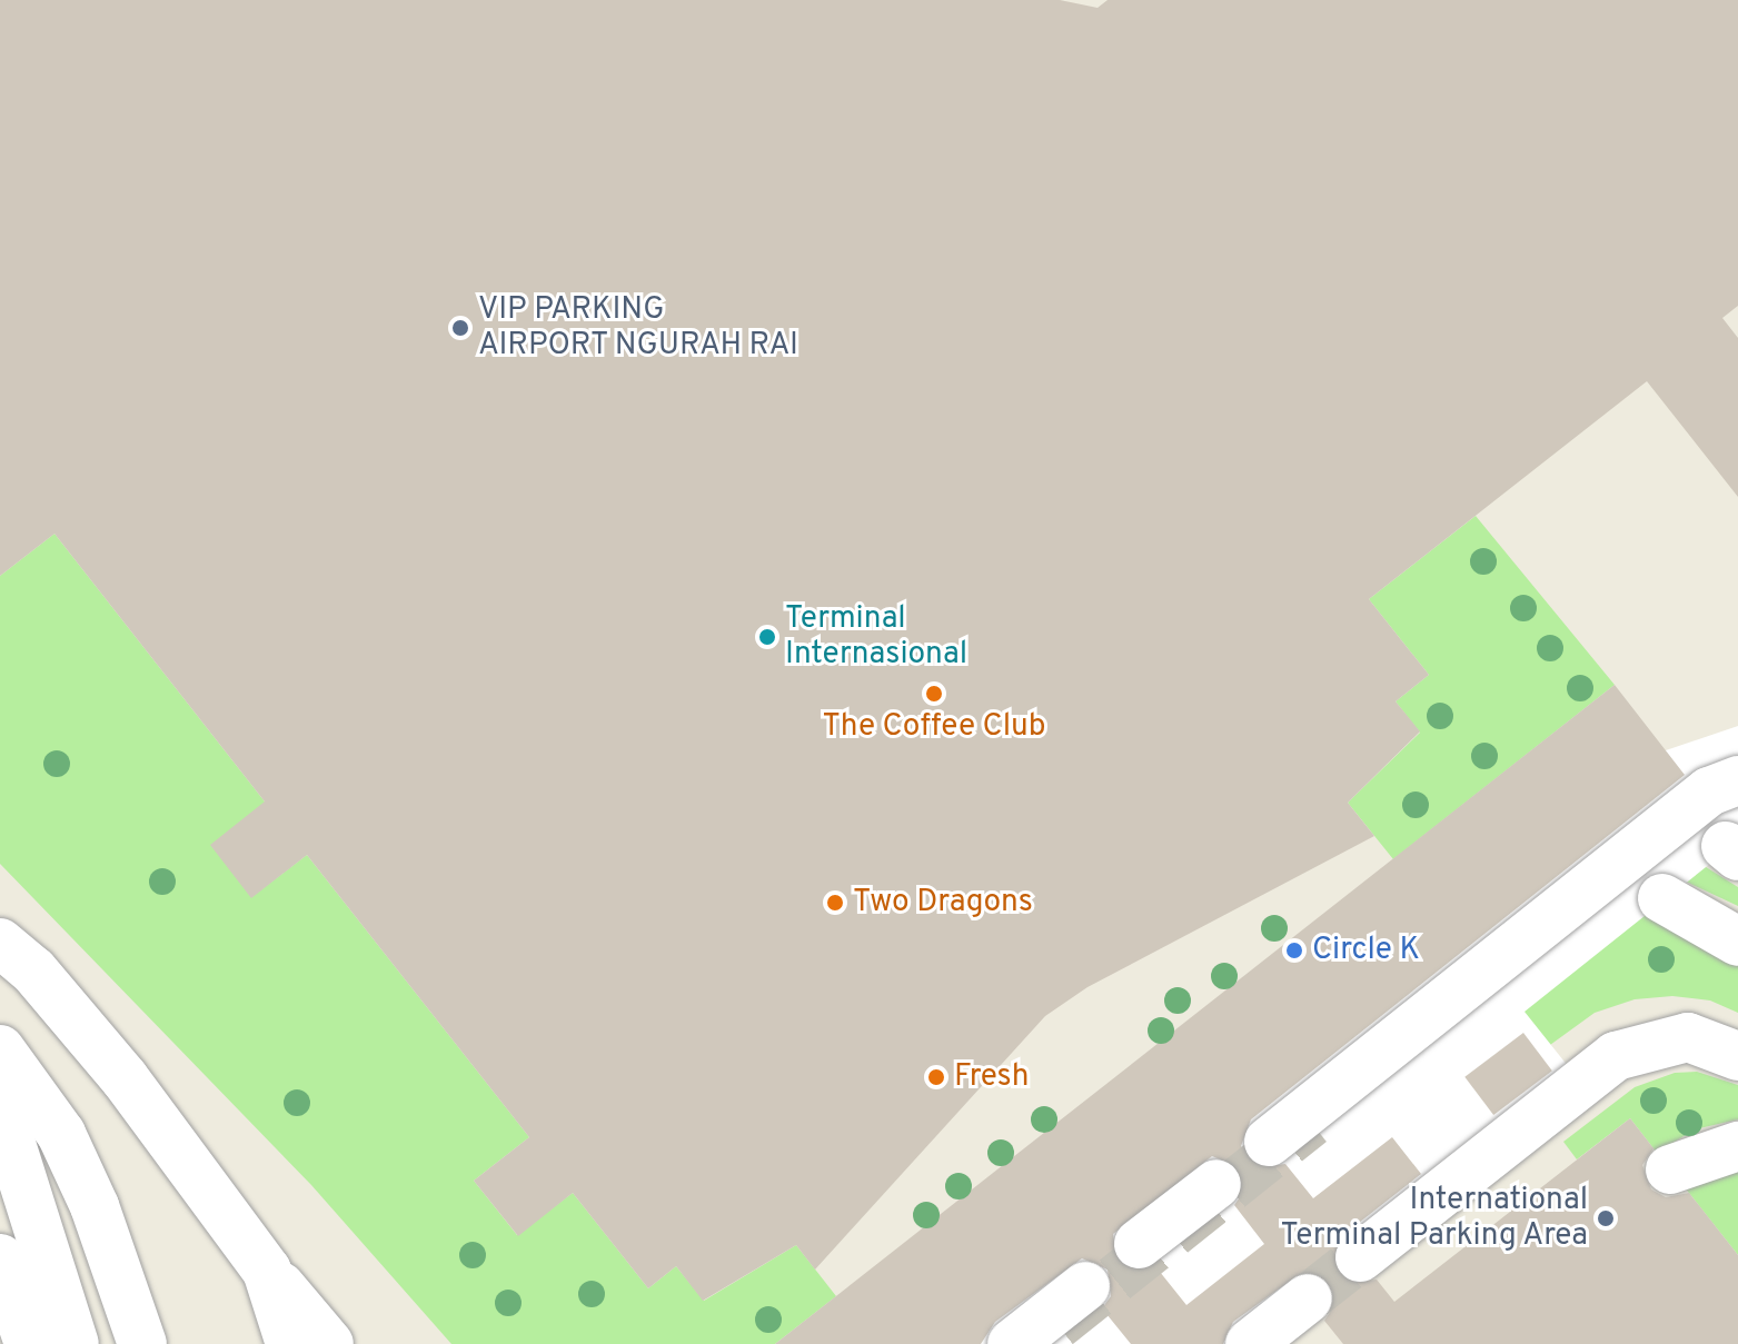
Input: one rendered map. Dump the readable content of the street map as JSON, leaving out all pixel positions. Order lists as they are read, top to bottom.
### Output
{
  "places": [
    "VIP PARKING AIRPORT NGURAH RAI",
    "Terminal Internasional",
    "The Coffee Club",
    "Two Dragons",
    "Circle K",
    "Fresh",
    "International Terminal Parking Area"
  ]
}
